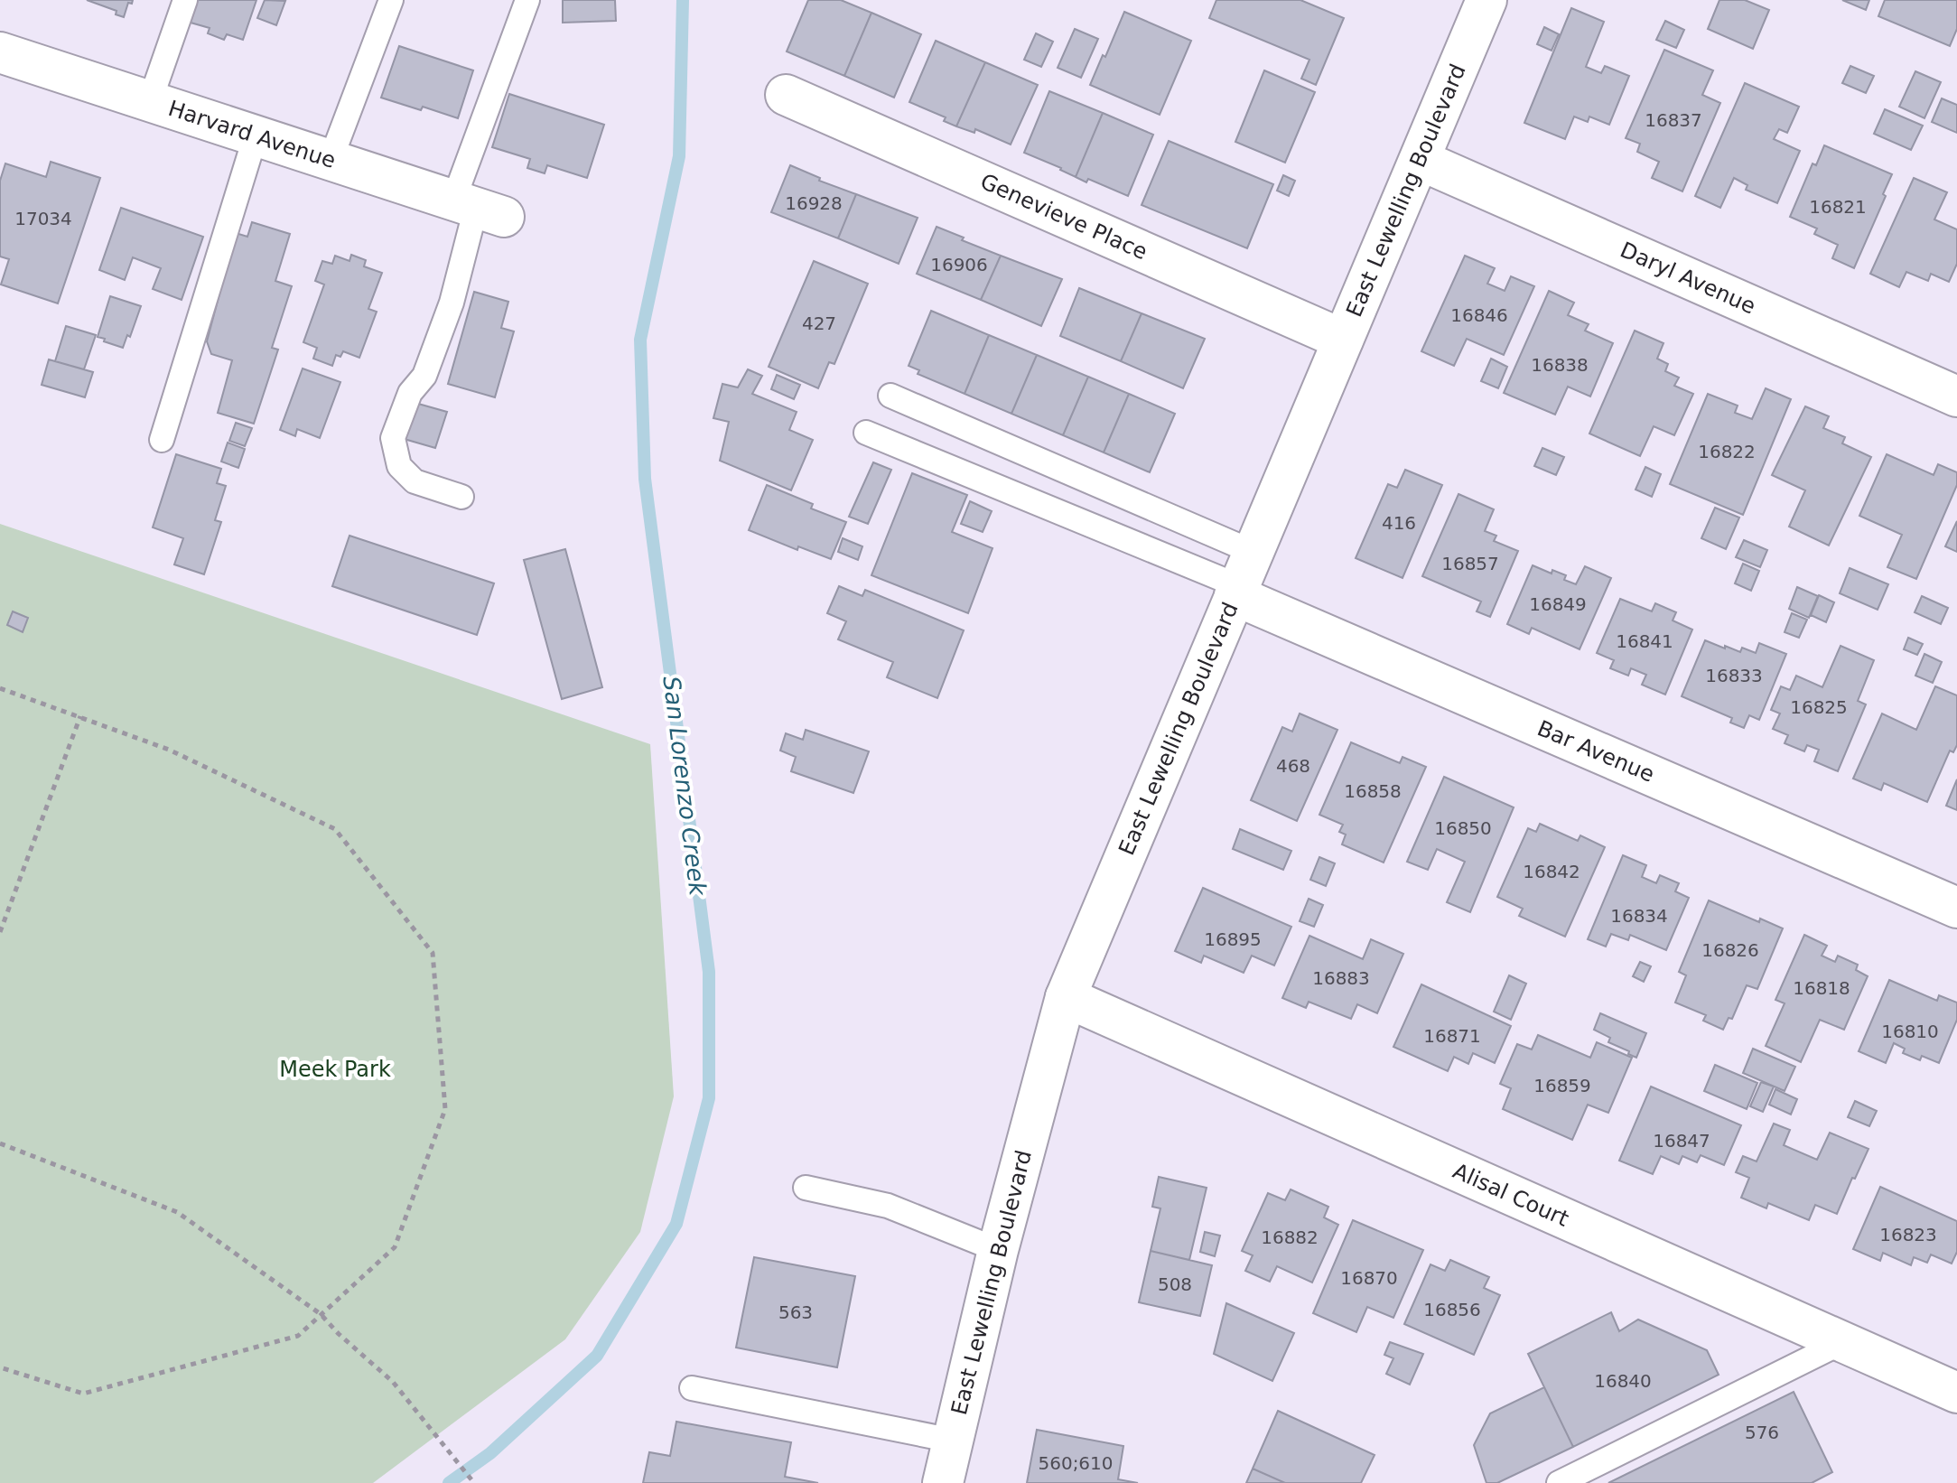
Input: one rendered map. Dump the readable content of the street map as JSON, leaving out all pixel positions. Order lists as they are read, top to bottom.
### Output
{
  "streets": {
    "street": [
      "Harvard Avenue",
      "East Lewelling Boulevard",
      "Genevieve Place",
      "Daryl Avenue",
      "Bar Avenue",
      "Alisal Court"
    ]
  },
  "crossings": [
    ["East Lewelling Boulevard", "Genevieve Place"],
    ["East Lewelling Boulevard", "Daryl Avenue"],
    ["East Lewelling Boulevard", "Bar Avenue"],
    ["East Lewelling Boulevard", "Alisal Court"]
  ],
  "water": ["San Lorenzo Creek"],
  "parks": ["Meek Park"],
  "house_numbers": [
    "16837",
    "16928",
    "16821",
    "17034",
    "16906",
    "16846",
    "427",
    "16838",
    "16822",
    "416",
    "16857",
    "16849",
    "16841",
    "16833",
    "16825",
    "468",
    "16858",
    "16850",
    "16842",
    "16834",
    "16895",
    "16826",
    "16883",
    "16818",
    "16810",
    "16871",
    "16859",
    "16847",
    "16823",
    "16882",
    "16870",
    "508",
    "16856",
    "563",
    "16840",
    "576",
    "560;610"
  ]
}
